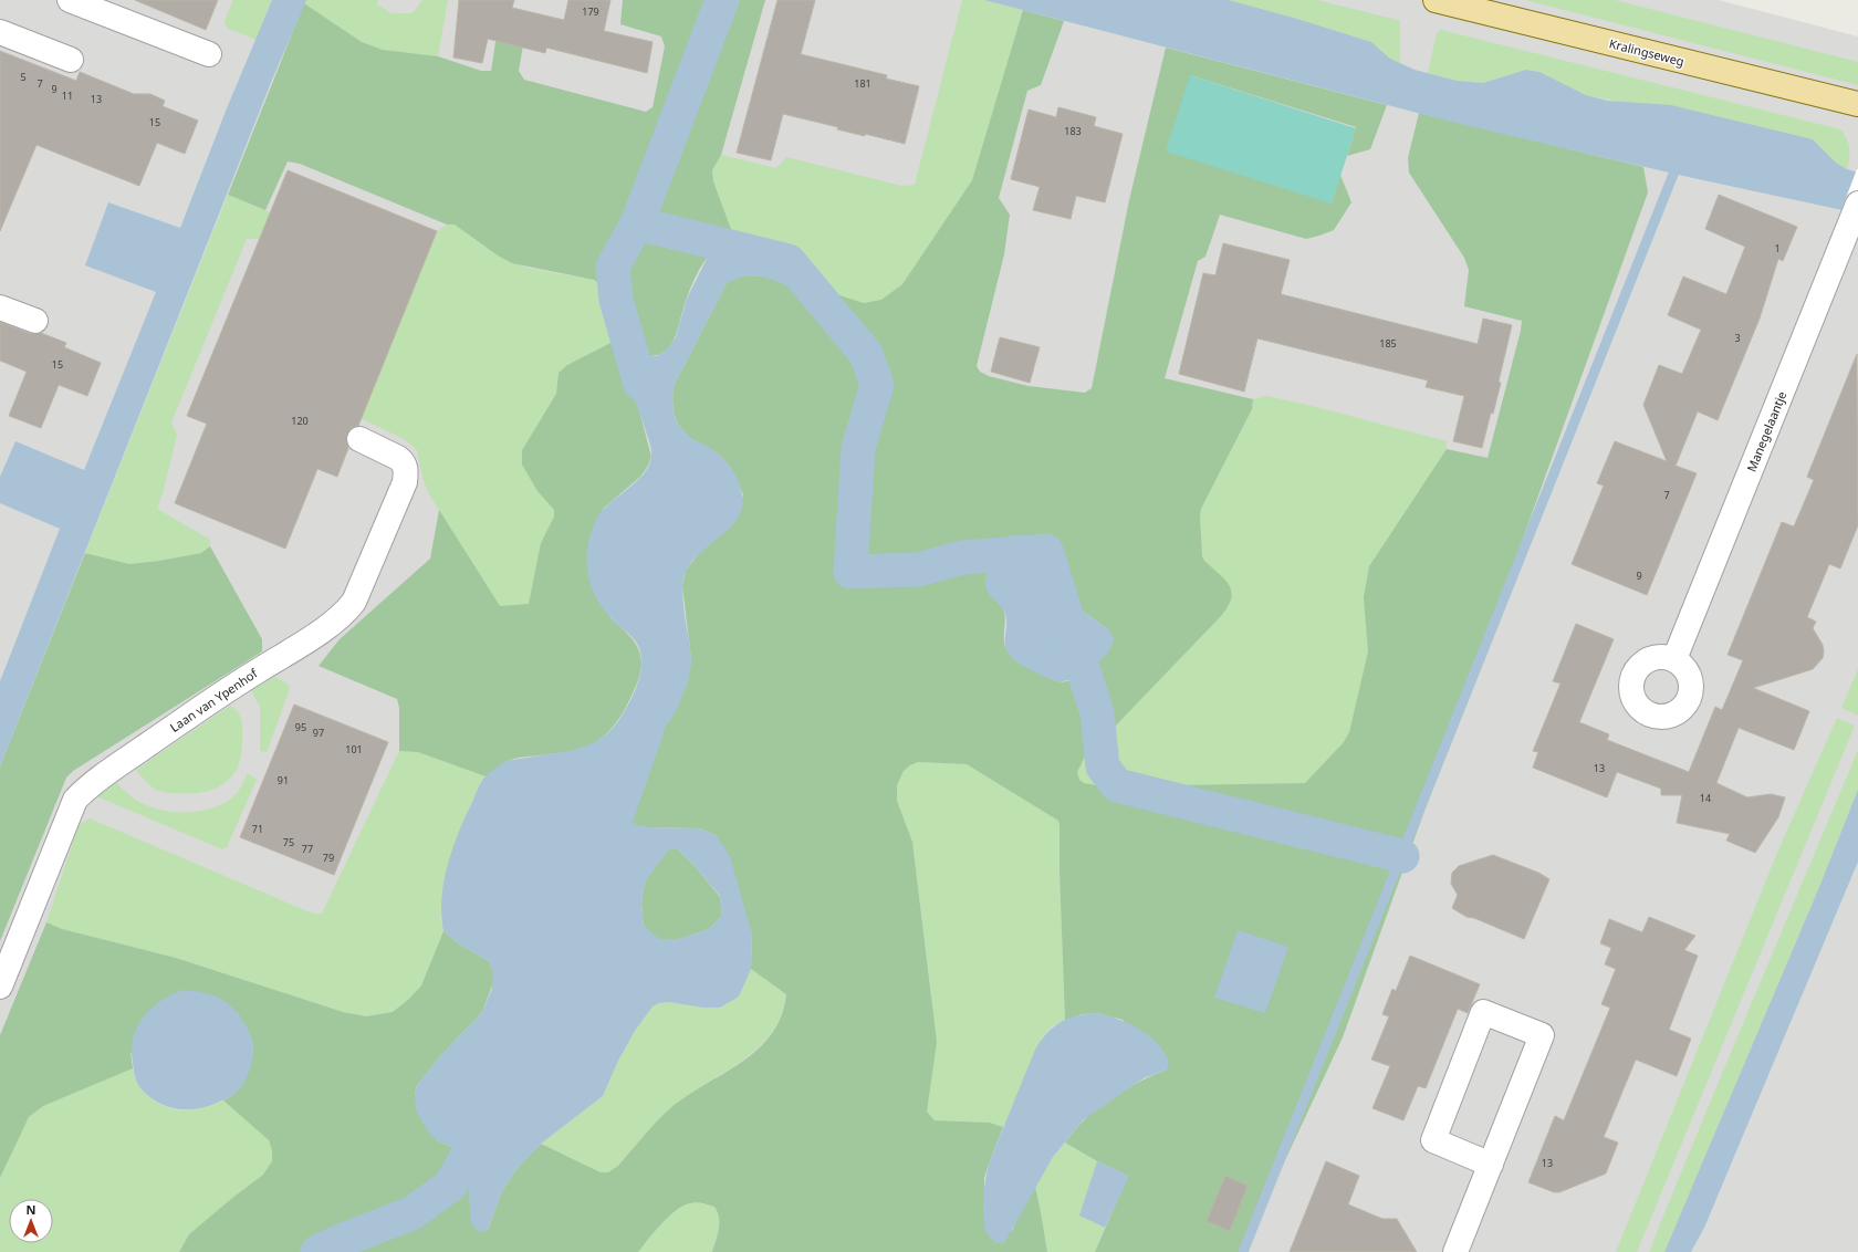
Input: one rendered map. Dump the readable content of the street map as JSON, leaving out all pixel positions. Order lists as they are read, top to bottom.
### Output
{
  "streets": {
    "main road": ["Kralingseweg"],
    "street": ["Manegelaantje", "Laan van Ypenhof"]
  },
  "house_numbers": [
    "179",
    "5",
    "7",
    "181",
    "9",
    "11",
    "13",
    "15",
    "183",
    "1",
    "3",
    "185",
    "15",
    "120",
    "7",
    "9",
    "95",
    "97",
    "101",
    "13",
    "91",
    "14",
    "71",
    "75",
    "77",
    "79",
    "13"
  ],
  "north": "top"
}
